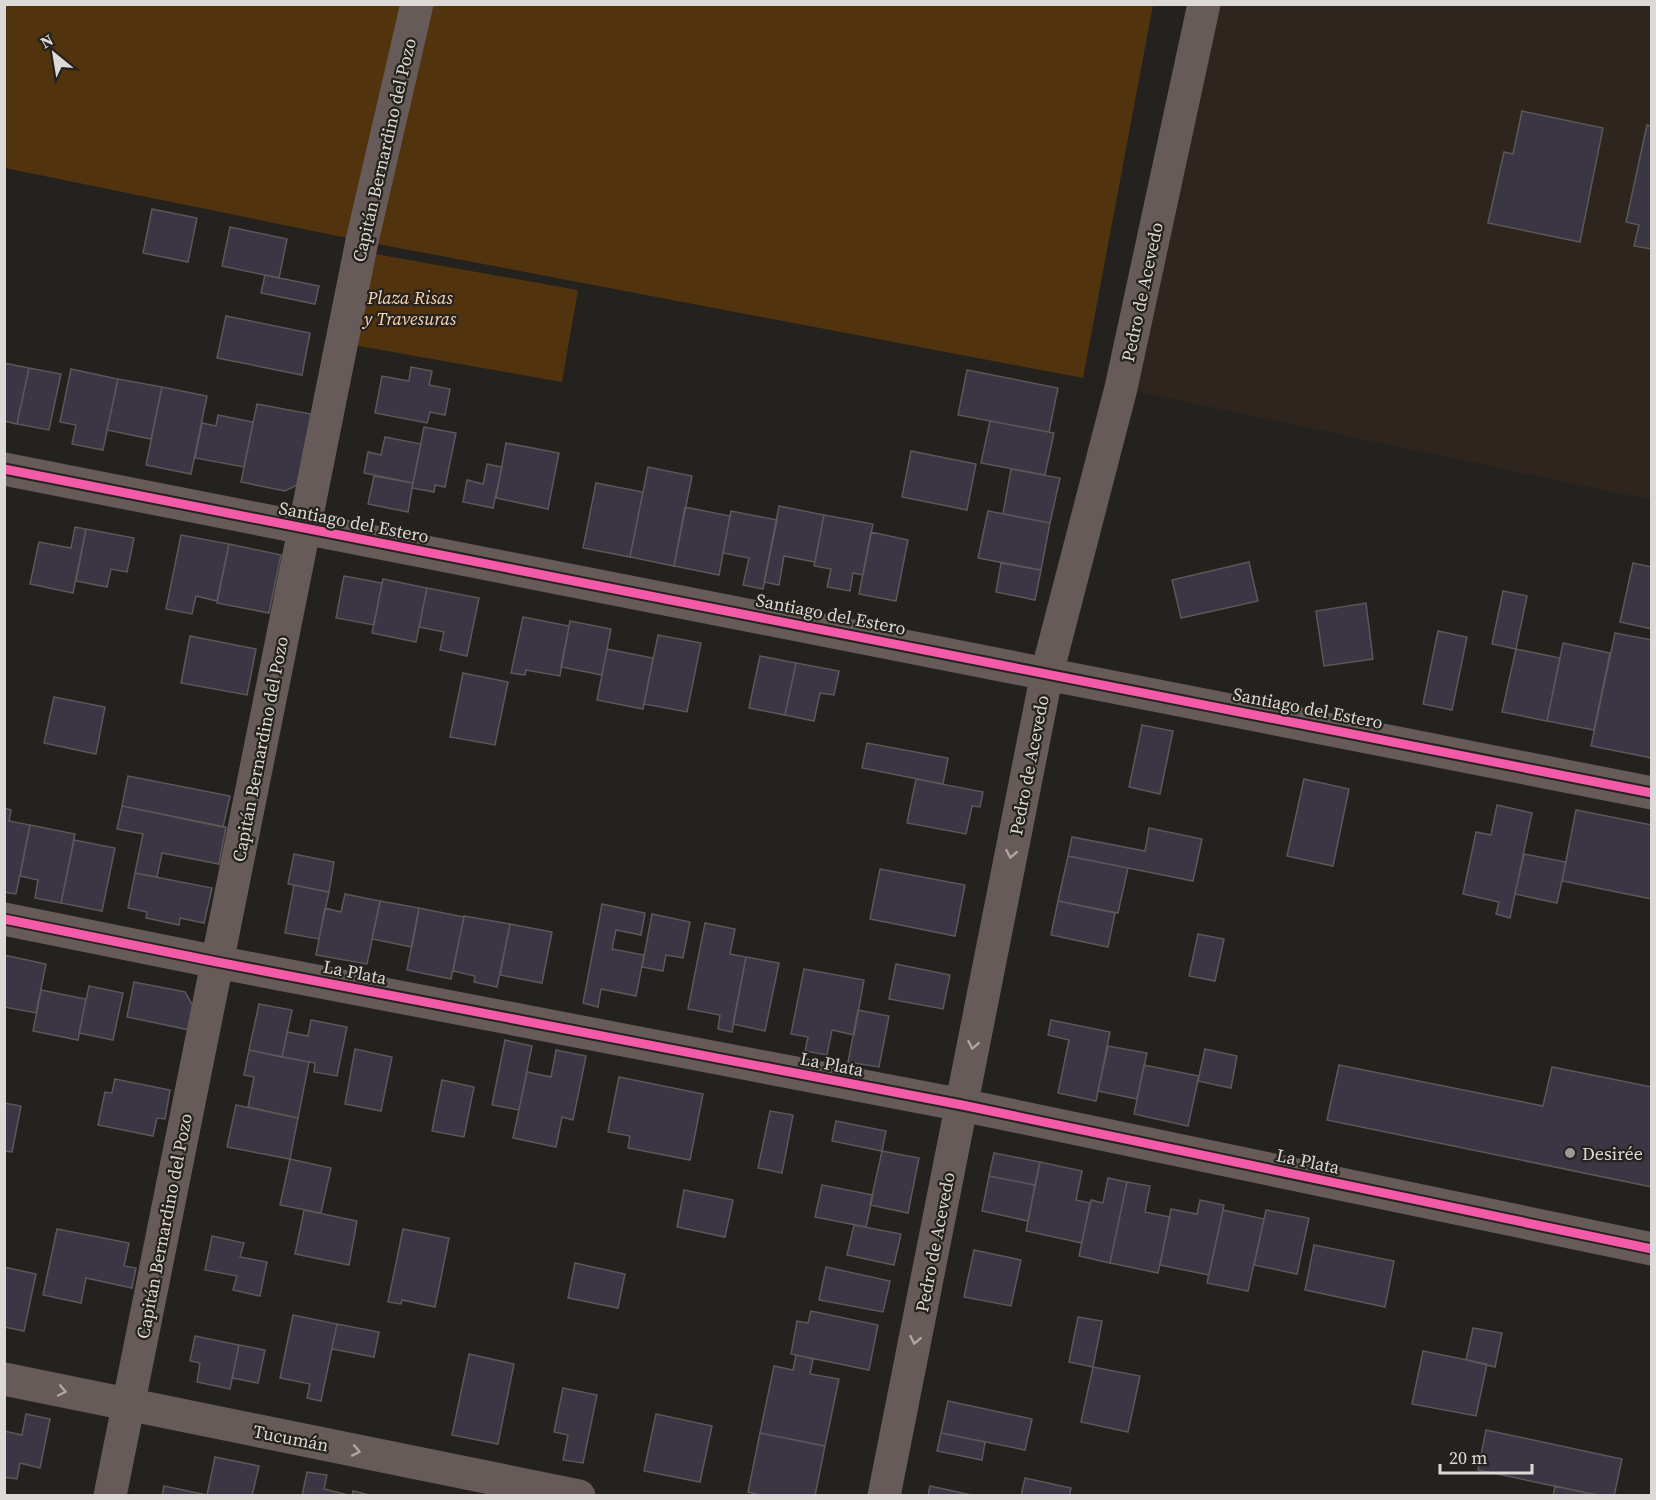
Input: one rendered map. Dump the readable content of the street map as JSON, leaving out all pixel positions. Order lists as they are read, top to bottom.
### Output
{
  "streets": {
    "street": [
      "Capitán Bernardino del Pozo",
      "Pedro de Acevedo",
      "Santiago del Estero",
      "La Plata",
      "Tucumán"
    ]
  },
  "crossings": [
    ["Capitán Bernardino del Pozo", "Santiago del Estero"],
    ["Capitán Bernardino del Pozo", "La Plata"],
    ["Capitán Bernardino del Pozo", "Tucumán"],
    ["Pedro de Acevedo", "Santiago del Estero"],
    ["Pedro de Acevedo", "La Plata"]
  ],
  "one_way": ["Pedro de Acevedo", "Tucumán"],
  "parks": ["Plaza Risas y Travesuras"],
  "places": ["Desirée"],
  "scale_bar": "20 m",
  "north": "top left"
}
